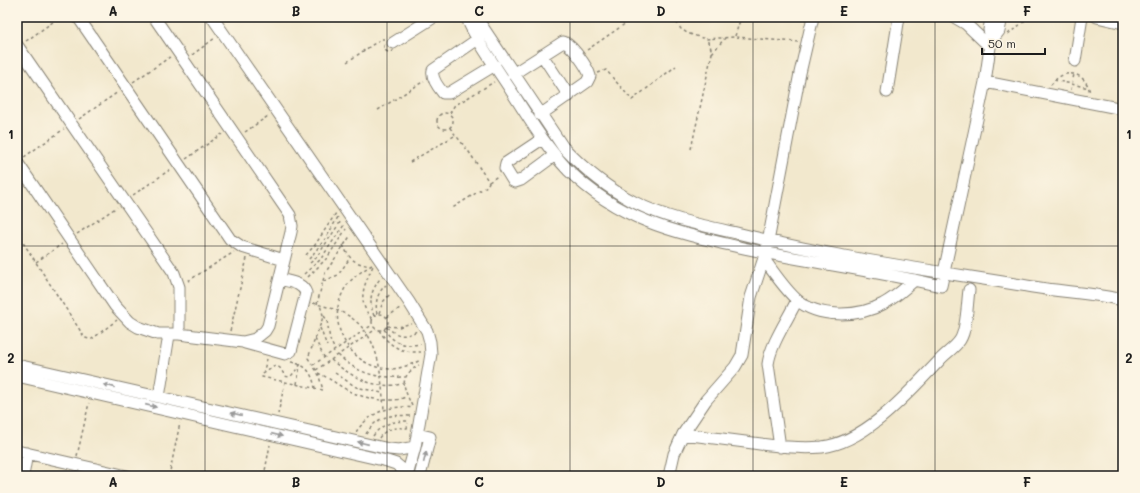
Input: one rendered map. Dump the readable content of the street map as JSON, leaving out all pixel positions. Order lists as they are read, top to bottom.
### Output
{
  "scale_bar": "50 m",
  "grid": {
    "columns": [
      "A",
      "B",
      "C",
      "D",
      "E",
      "F"
    ],
    "rows": ["1", "2"]
  }
}
